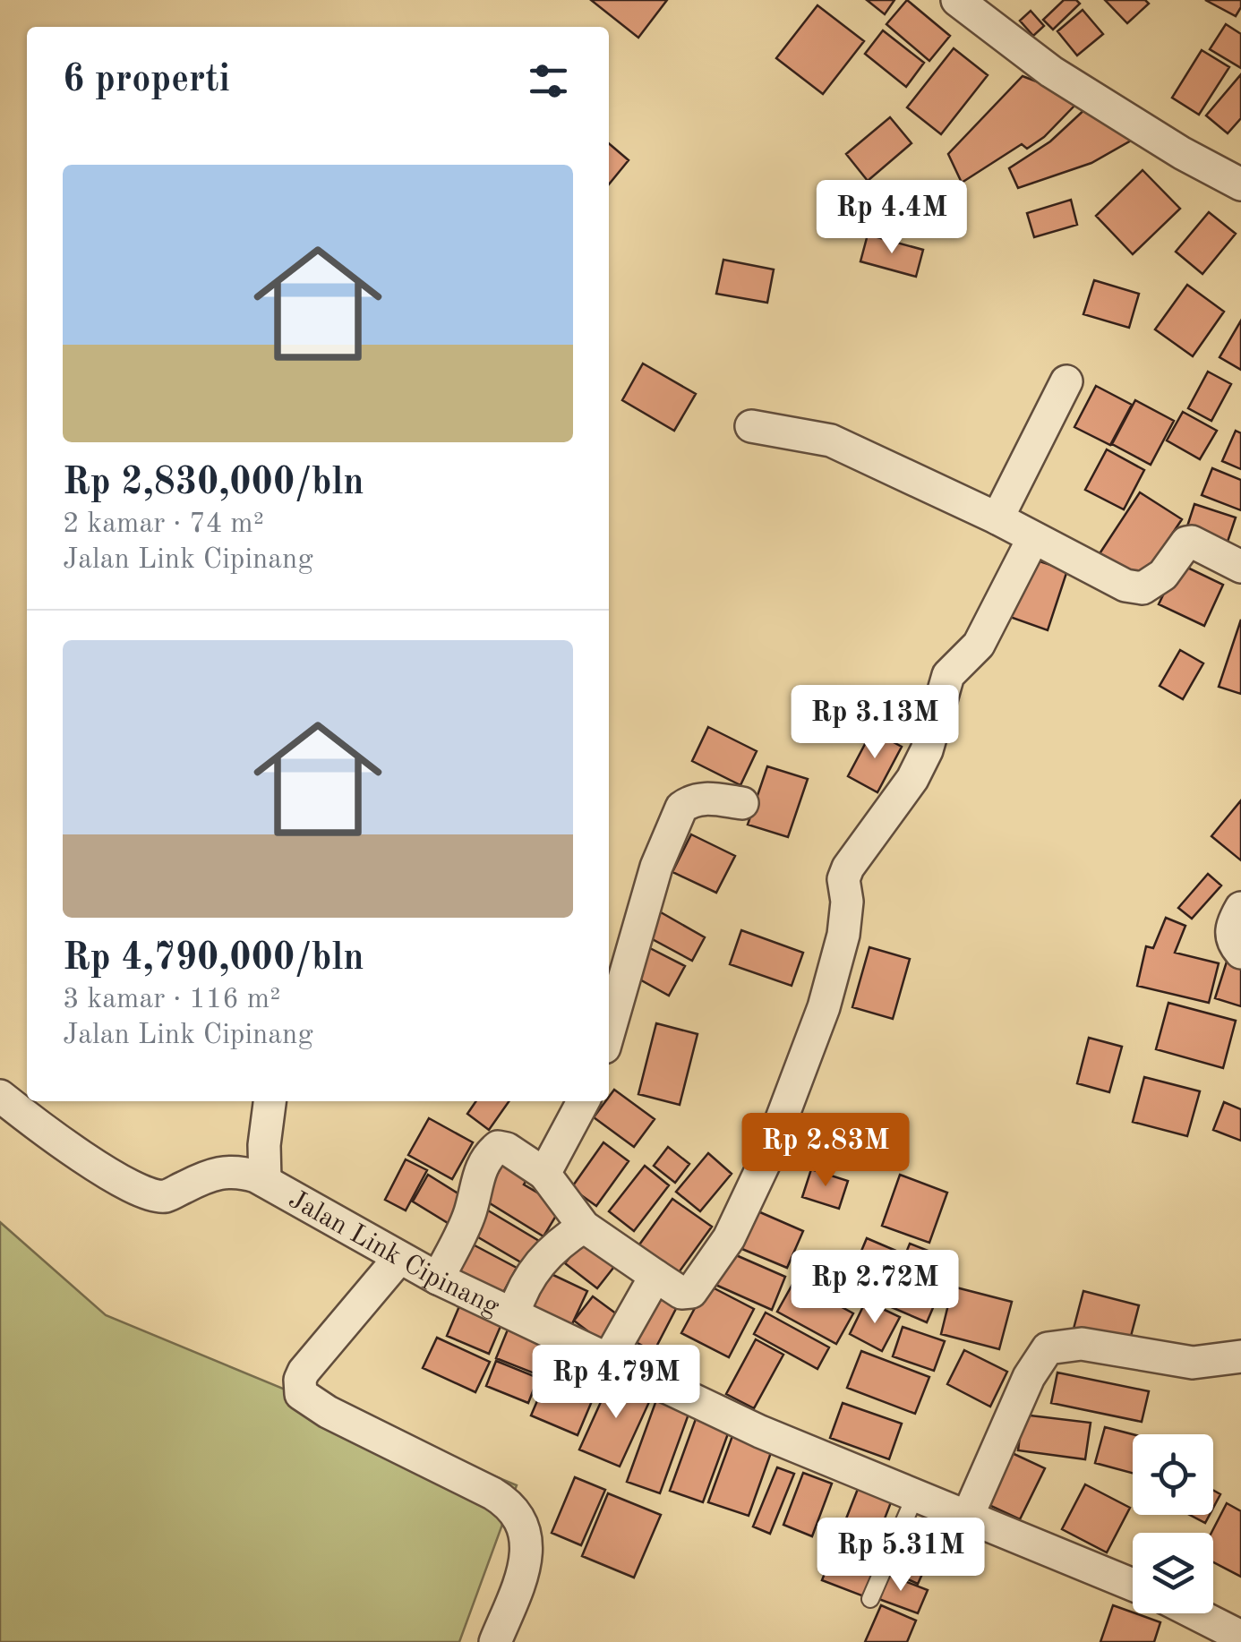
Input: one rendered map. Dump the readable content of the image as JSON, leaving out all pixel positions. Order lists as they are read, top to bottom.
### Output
{
  "streets": {
    "street": ["Jalan Link Cipinang"]
  },
  "page": {
    "heading": "6 properti",
    "list": [
      {
        "name": "Rp 2,830,000/bln",
        "note": "2 kamar · 74 m² · Jalan Link Cipinang"
      },
      {
        "name": "Rp 4,790,000/bln",
        "note": "3 kamar · 116 m² · Jalan Link Cipinang"
      }
    ],
    "price": [
      "Rp 4.4M",
      "Rp 3.13M",
      "Rp 2.83M",
      "Rp 2.72M",
      "Rp 4.79M",
      "Rp 5.31M"
    ]
  }
}
